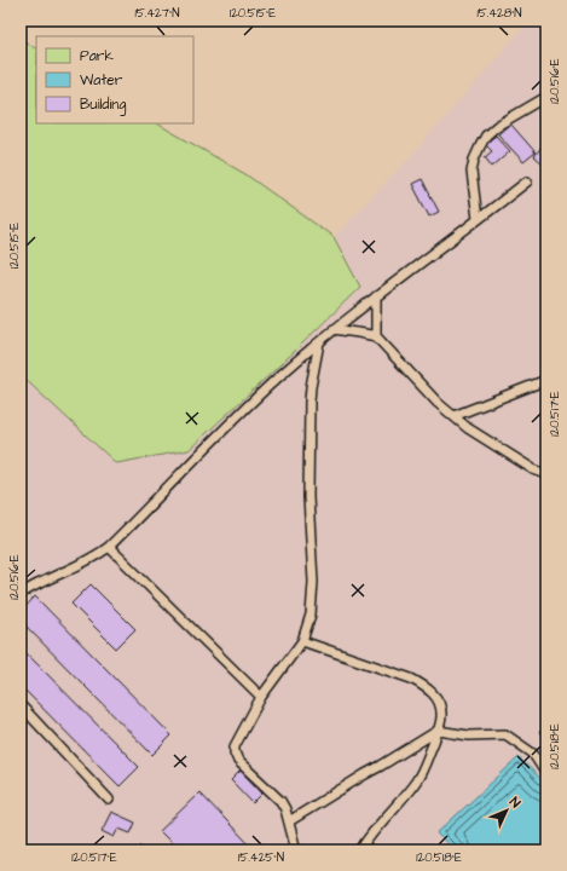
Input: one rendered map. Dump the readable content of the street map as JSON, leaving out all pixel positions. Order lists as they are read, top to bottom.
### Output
{
  "legend": ["Park", "Water", "Building"],
  "north": "top right",
  "coordinates": [
    "15.427°N",
    "120.515°E",
    "15.428°N",
    "120.516°E",
    "120.517°E",
    "120.518°E",
    "15.425°N"
  ]
}
